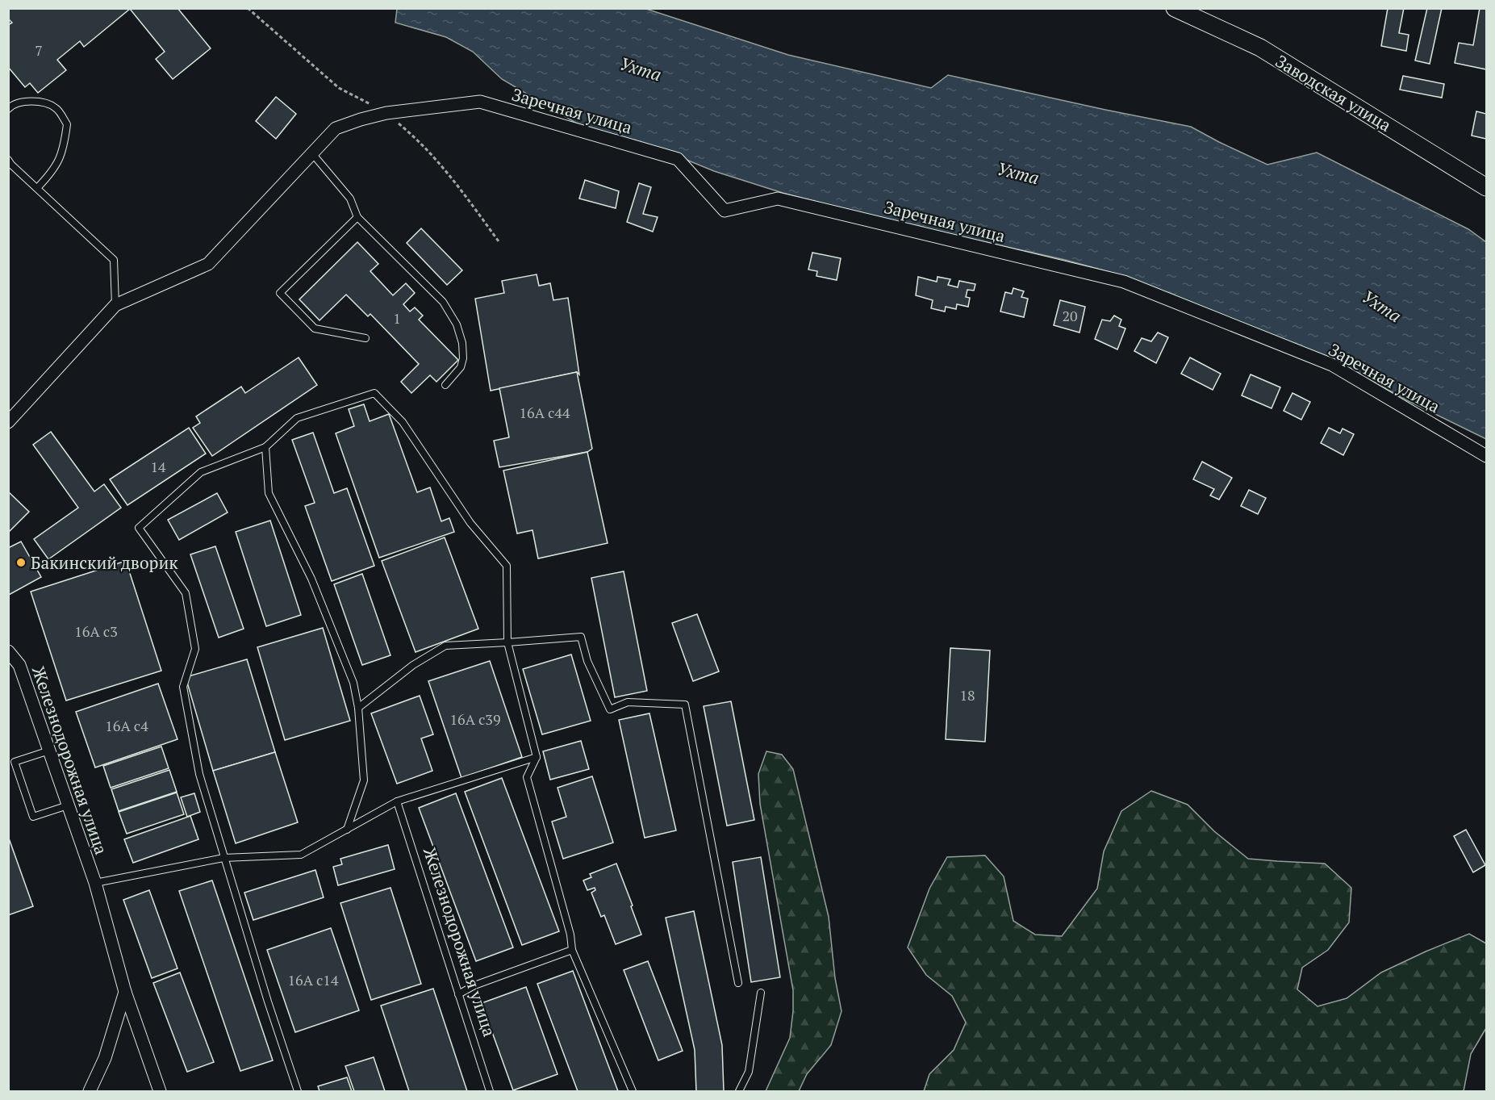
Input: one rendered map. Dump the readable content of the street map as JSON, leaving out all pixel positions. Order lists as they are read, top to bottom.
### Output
{
  "streets": {
    "street": ["Заводская улица", "Заречная улица", "Железнодорожная улица"]
  },
  "water": ["Ухта"],
  "places": ["Бакинский дворик"],
  "house_numbers": [
    "7",
    "20",
    "1",
    "16А с44",
    "14",
    "16А с3",
    "18",
    "16А с39",
    "16А с4",
    "16А с14"
  ]
}
